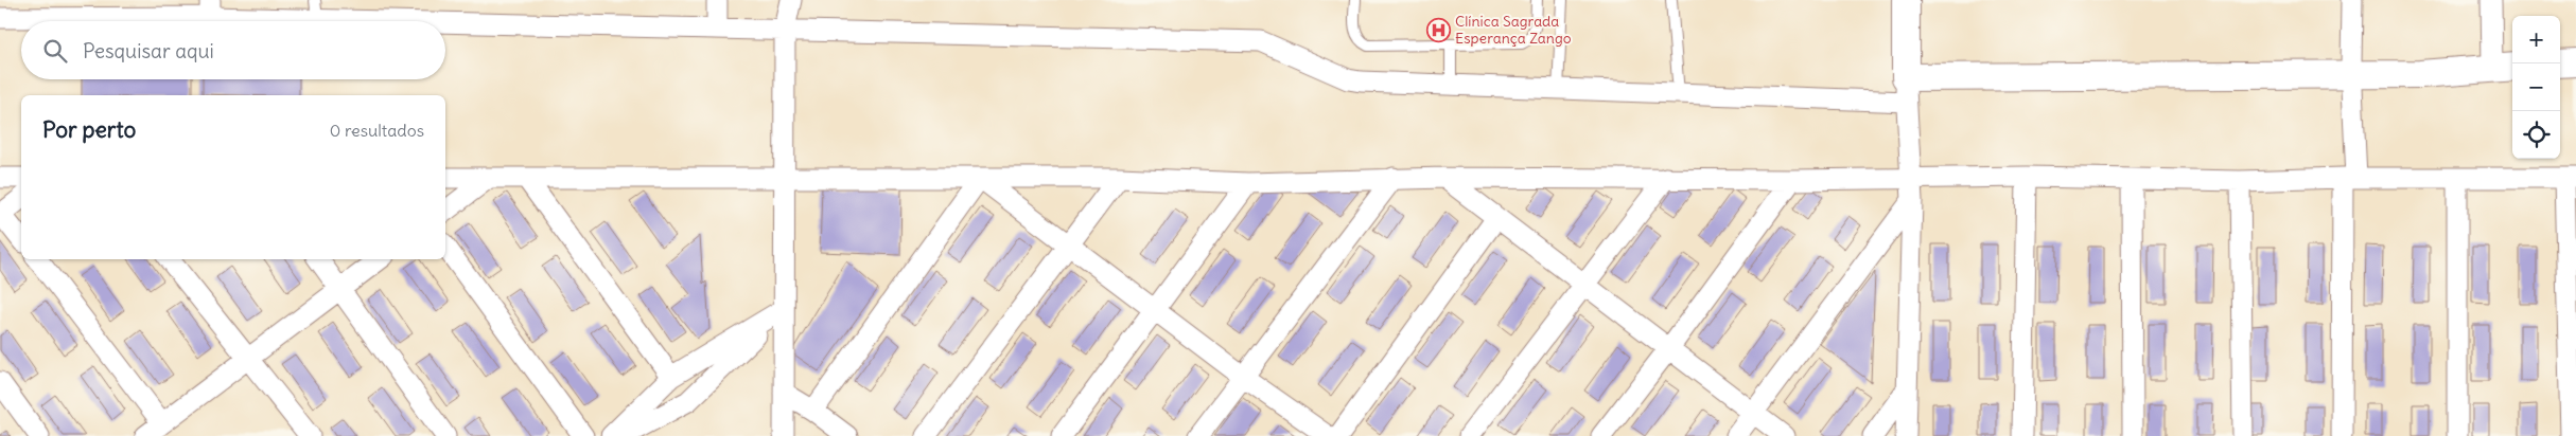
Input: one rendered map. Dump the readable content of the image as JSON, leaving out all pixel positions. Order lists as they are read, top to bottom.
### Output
{
  "places": {
    "hospital": ["Clínica Sagrada Esperança Zango"]
  },
  "page": {
    "map_buttons": ["+", "−"],
    "search": "Pesquisar aqui",
    "heading": ["Por perto", "0 resultados"]
  }
}
